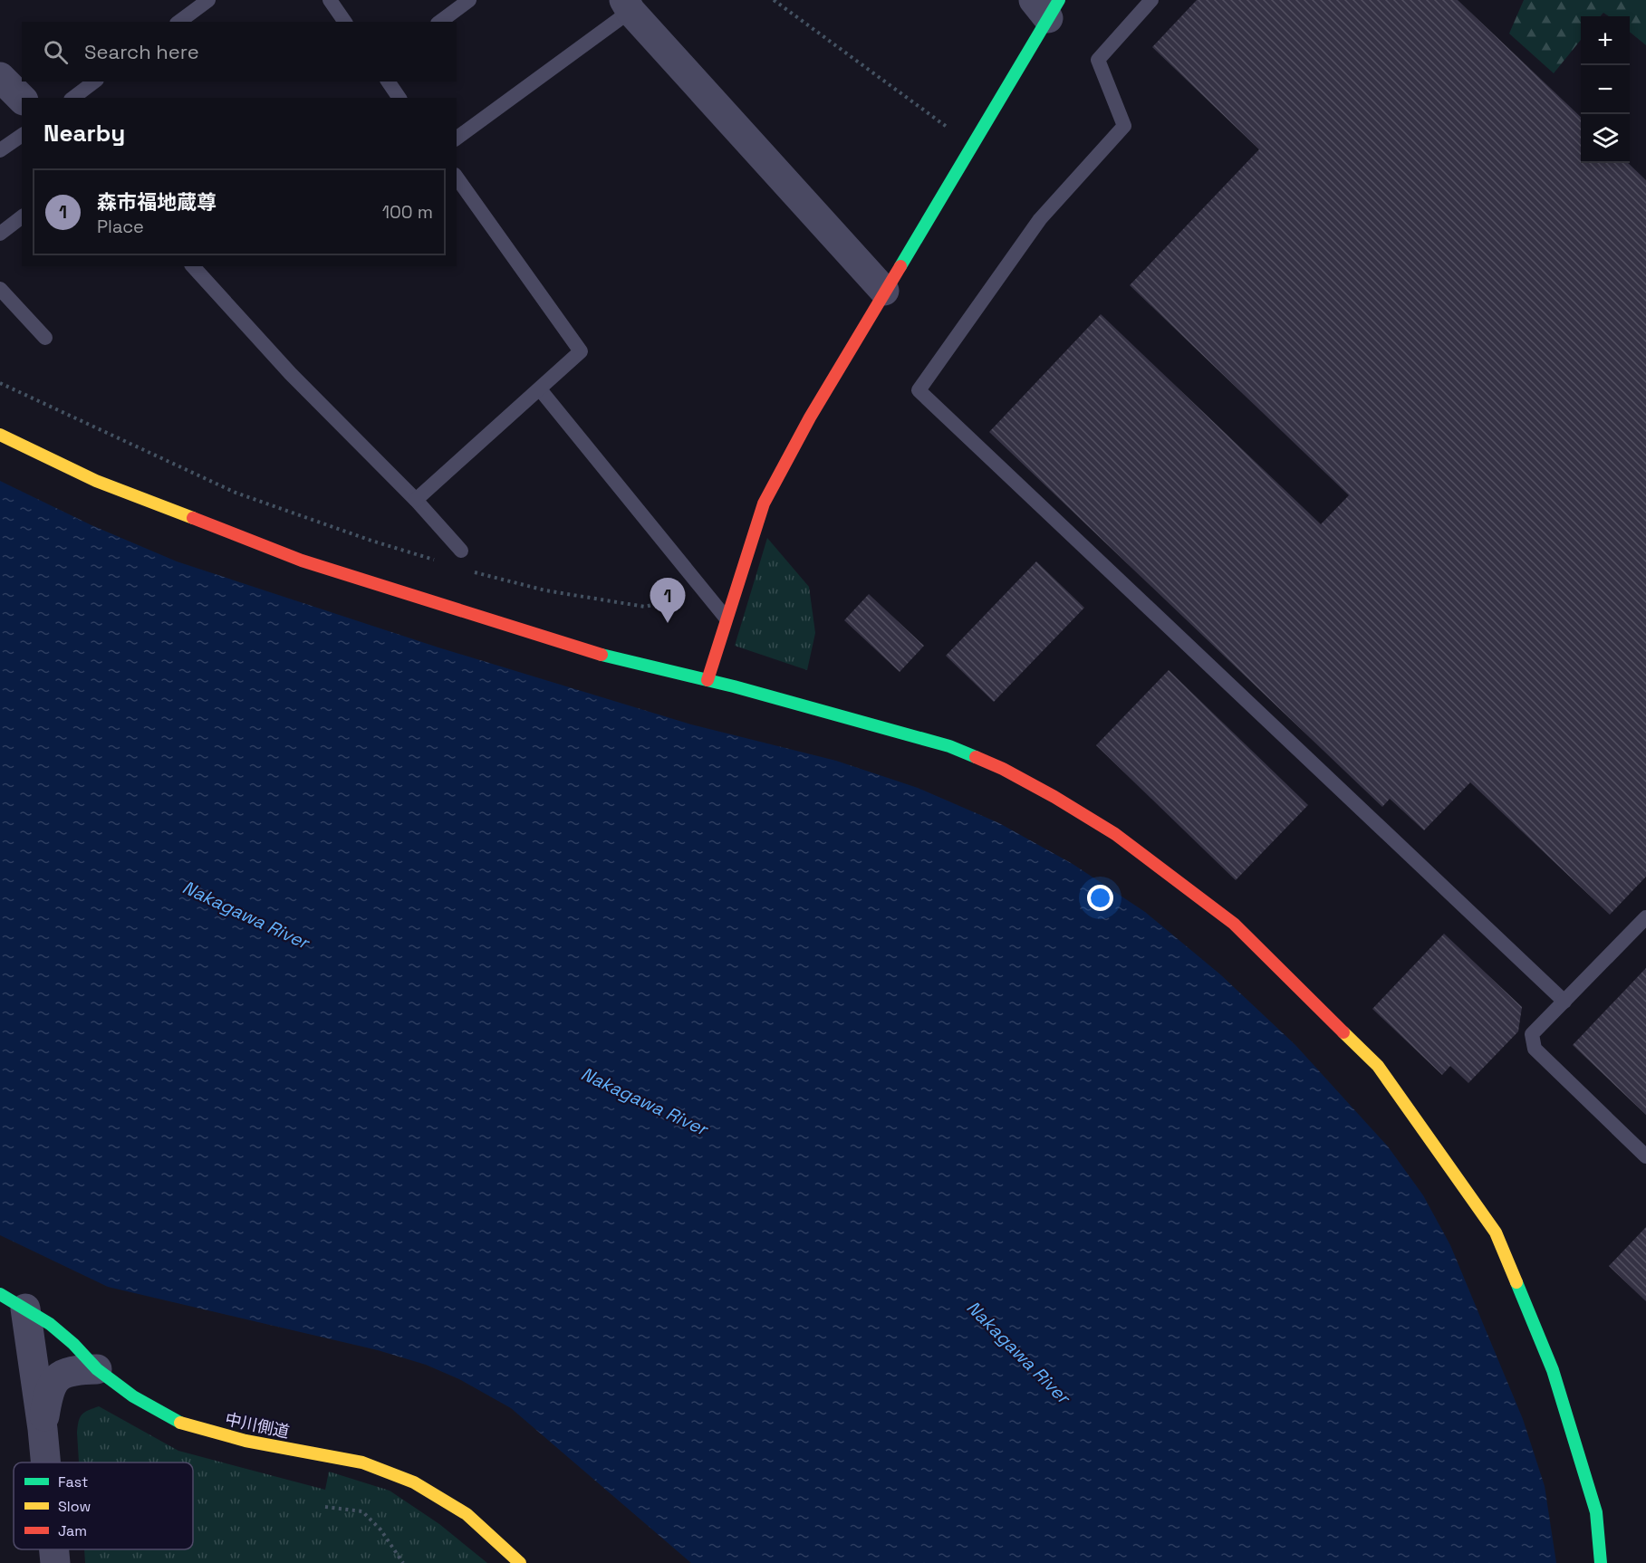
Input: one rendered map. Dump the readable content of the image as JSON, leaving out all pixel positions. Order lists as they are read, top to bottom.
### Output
{
  "streets": {
    "street": ["中川側道"]
  },
  "water": ["Nakagawa River"],
  "legend": ["Fast", "Slow", "Jam"],
  "page": {
    "map_buttons": ["+", "−"],
    "search": "Search here",
    "heading": "Nearby",
    "list": [
      {
        "mark": "1",
        "name": "森市福地蔵尊",
        "note": "Place",
        "value": "100 m"
      }
    ],
    "pins": "1"
  }
}
